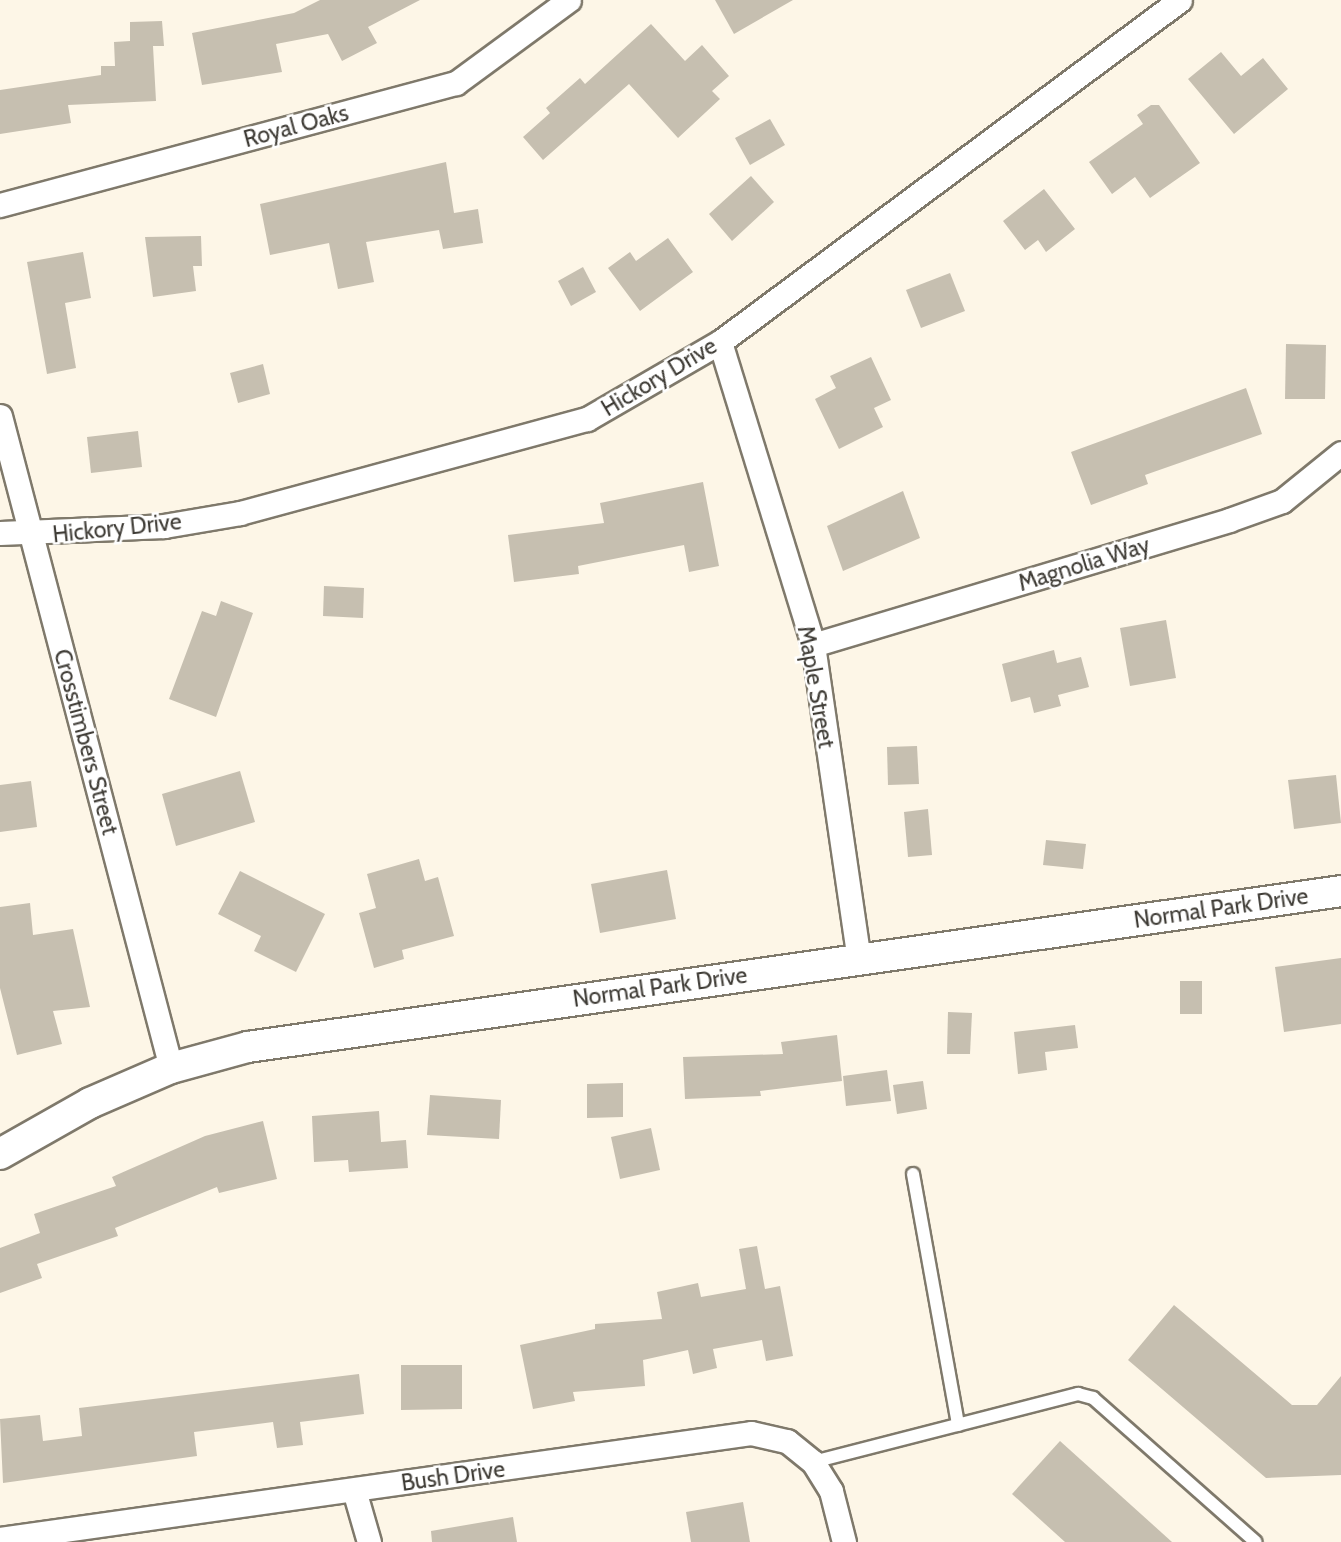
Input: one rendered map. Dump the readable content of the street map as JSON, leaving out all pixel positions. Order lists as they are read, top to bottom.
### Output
{
  "streets": {
    "street": [
      "Royal Oaks",
      "Hickory Drive",
      "Magnolia Way",
      "Maple Street",
      "Crosstimbers Street",
      "Normal Park Drive",
      "Bush Drive"
    ]
  },
  "crossings": [
    ["Hickory Drive", "Maple Street"],
    ["Hickory Drive", "Crosstimbers Street"],
    ["Magnolia Way", "Maple Street"],
    ["Maple Street", "Normal Park Drive"],
    ["Crosstimbers Street", "Normal Park Drive"]
  ]
}
